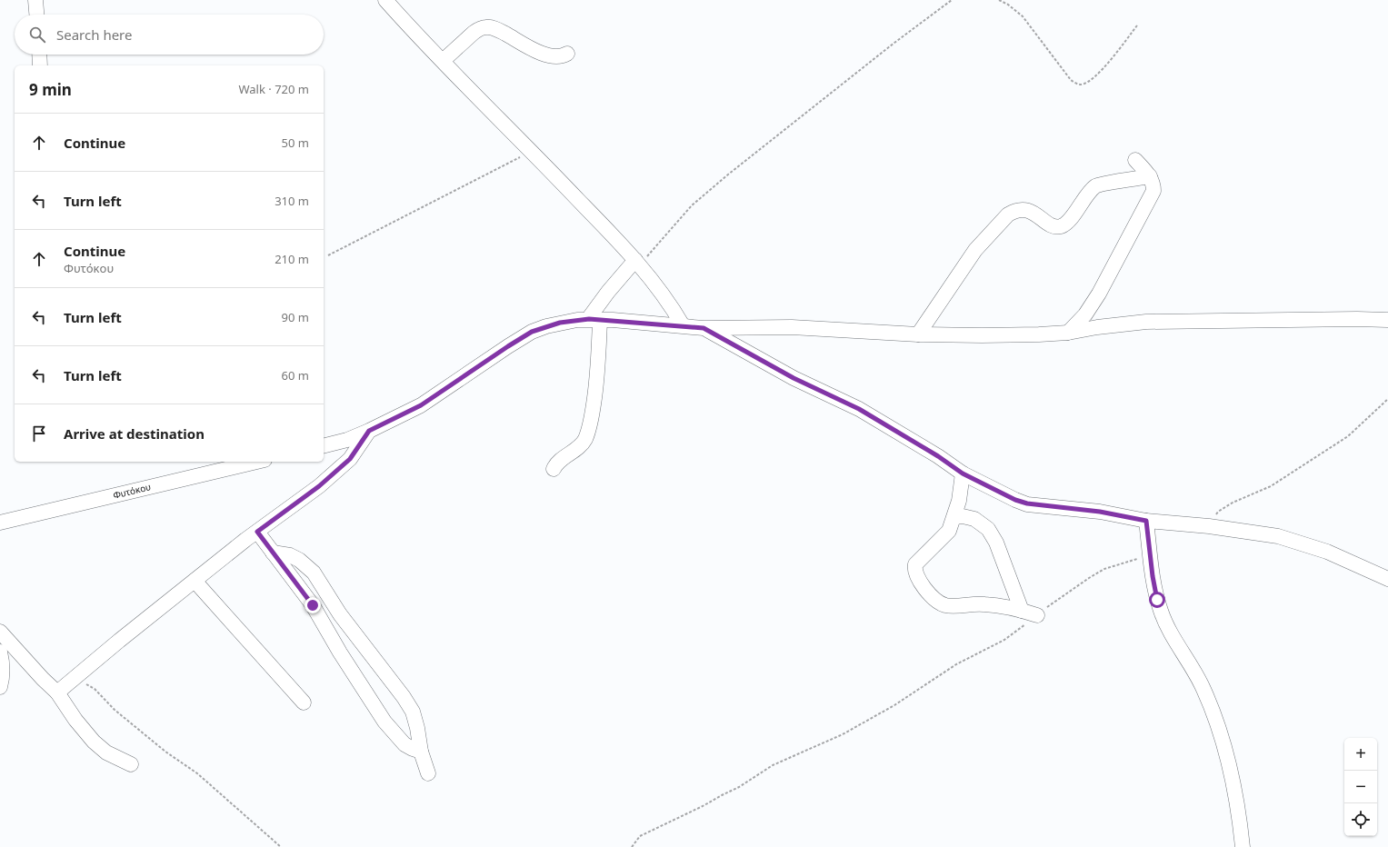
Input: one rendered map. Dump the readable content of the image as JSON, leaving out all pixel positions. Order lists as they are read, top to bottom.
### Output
{
  "streets": {
    "street": ["Φυτόκου"]
  },
  "page": {
    "search": "Search here",
    "heading": ["9 min", "Walk · 720 m"],
    "list": [
      ["Continue", "50 m"],
      ["Turn left", "310 m"],
      ["Continue", "Φυτόκου", "210 m"],
      ["Turn left", "90 m"],
      ["Turn left", "60 m"],
      "Arrive at destination"
    ],
    "map_buttons": ["+", "−"]
  }
}
